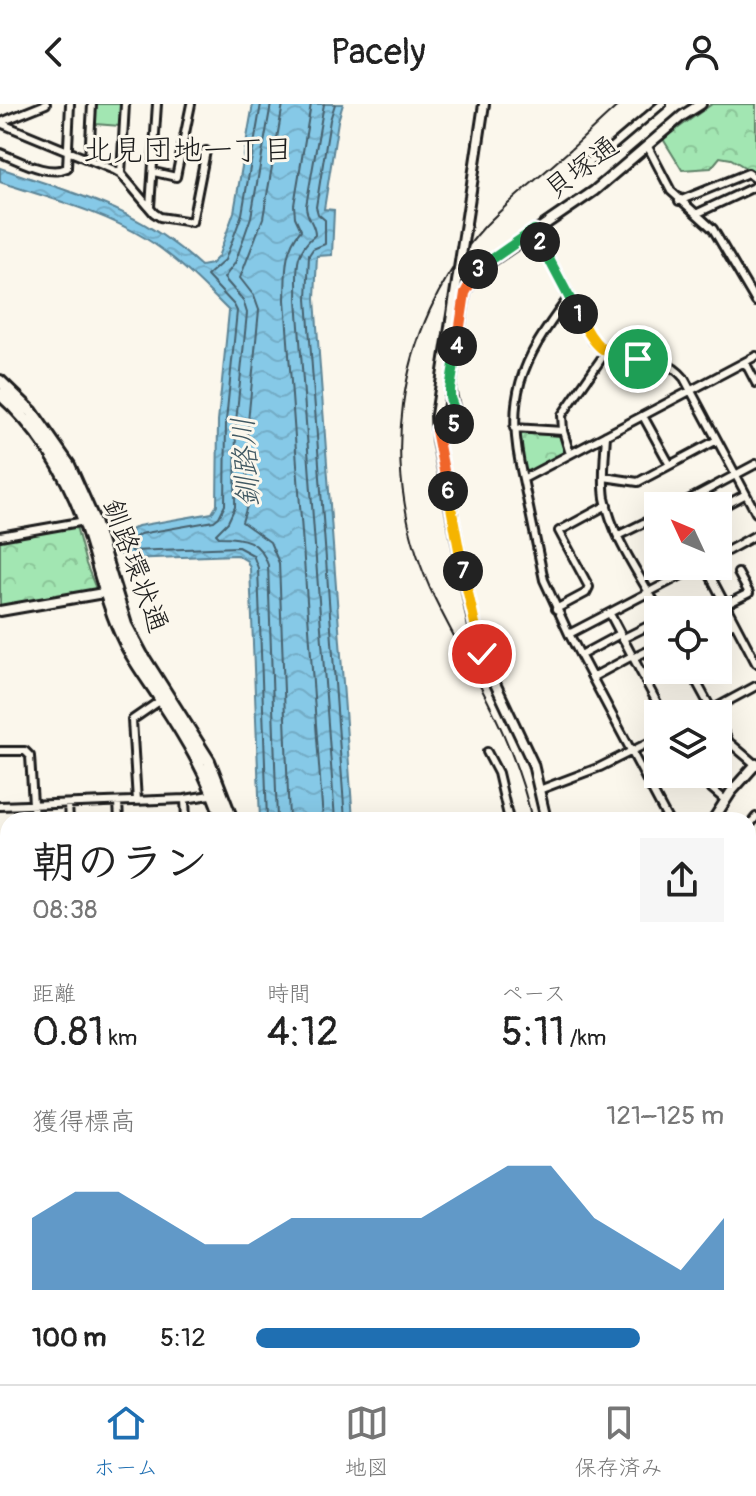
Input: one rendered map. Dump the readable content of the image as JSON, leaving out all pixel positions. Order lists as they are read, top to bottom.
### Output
{
  "streets": {
    "highway": ["釧路環状通"],
    "street": ["貝塚通"]
  },
  "districts": ["北見団地一丁目"],
  "water": ["釧路川"],
  "north": "top left",
  "page": {
    "header": "Pacely",
    "pins": [
      "2",
      "3",
      "1",
      "4",
      "5",
      "6",
      "7"
    ],
    "heading": ["朝のラン", "08:38"],
    "stats": [
      ["距離", "0.81 km"],
      ["時間", "4:12"],
      ["ペース", "5:11 /km"]
    ],
    "chart": ["獲得標高", "121–125 m"],
    "list": [
      {
        "name": "100 m",
        "note": "5:12"
      }
    ],
    "tabs": ["ホーム", "地図", "保存済み"]
  }
}
